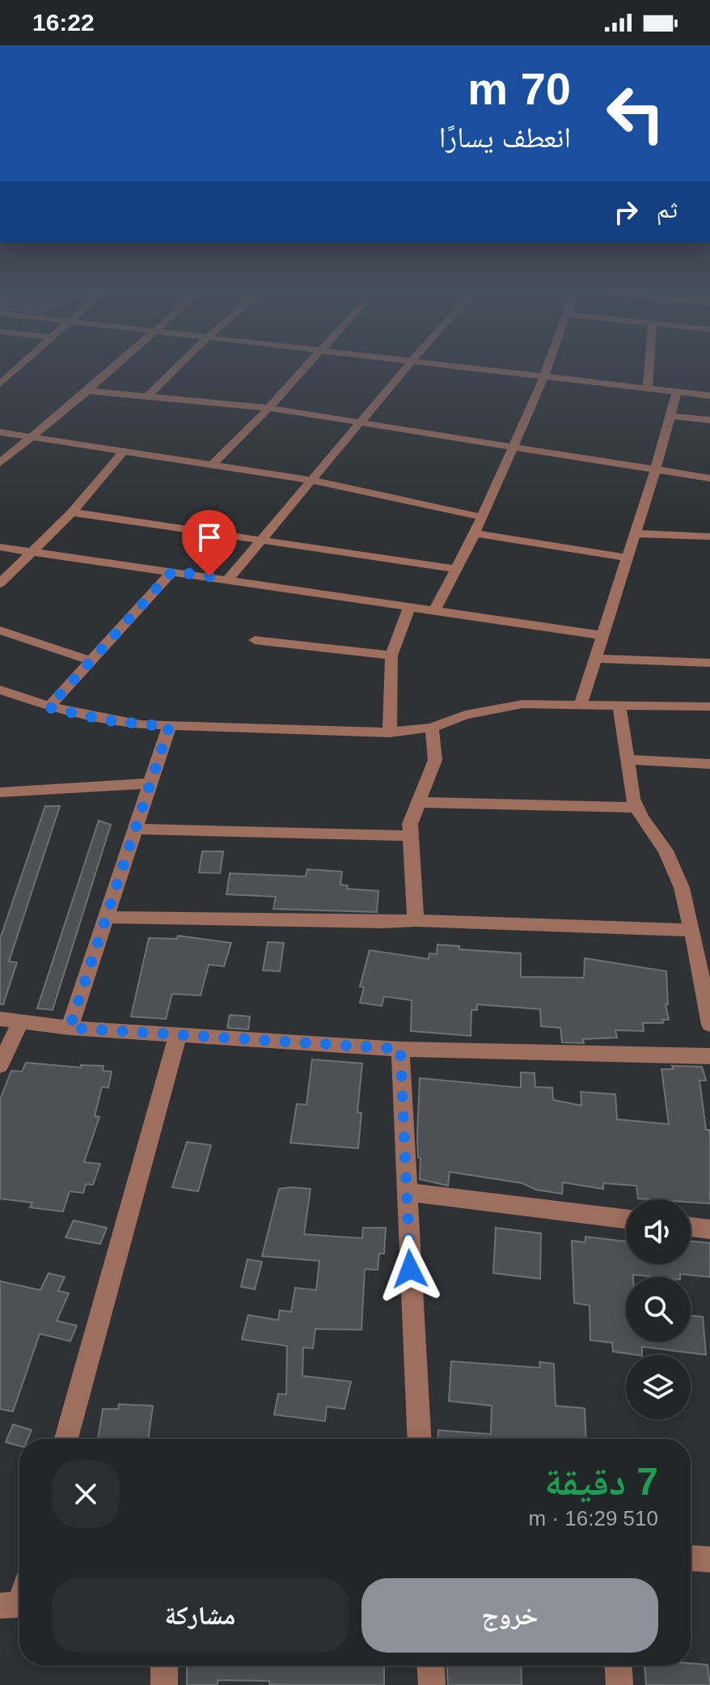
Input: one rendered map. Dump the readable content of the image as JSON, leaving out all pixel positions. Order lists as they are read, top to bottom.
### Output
{
  "page": {
    "status": "16:22",
    "turn": ["70 m", "انعطف يسارًا"],
    "then": "ثم",
    "heading": ["7 دقيقة", "510 m · 16:29"],
    "buttons": ["خروج", "مشاركة"]
  }
}
